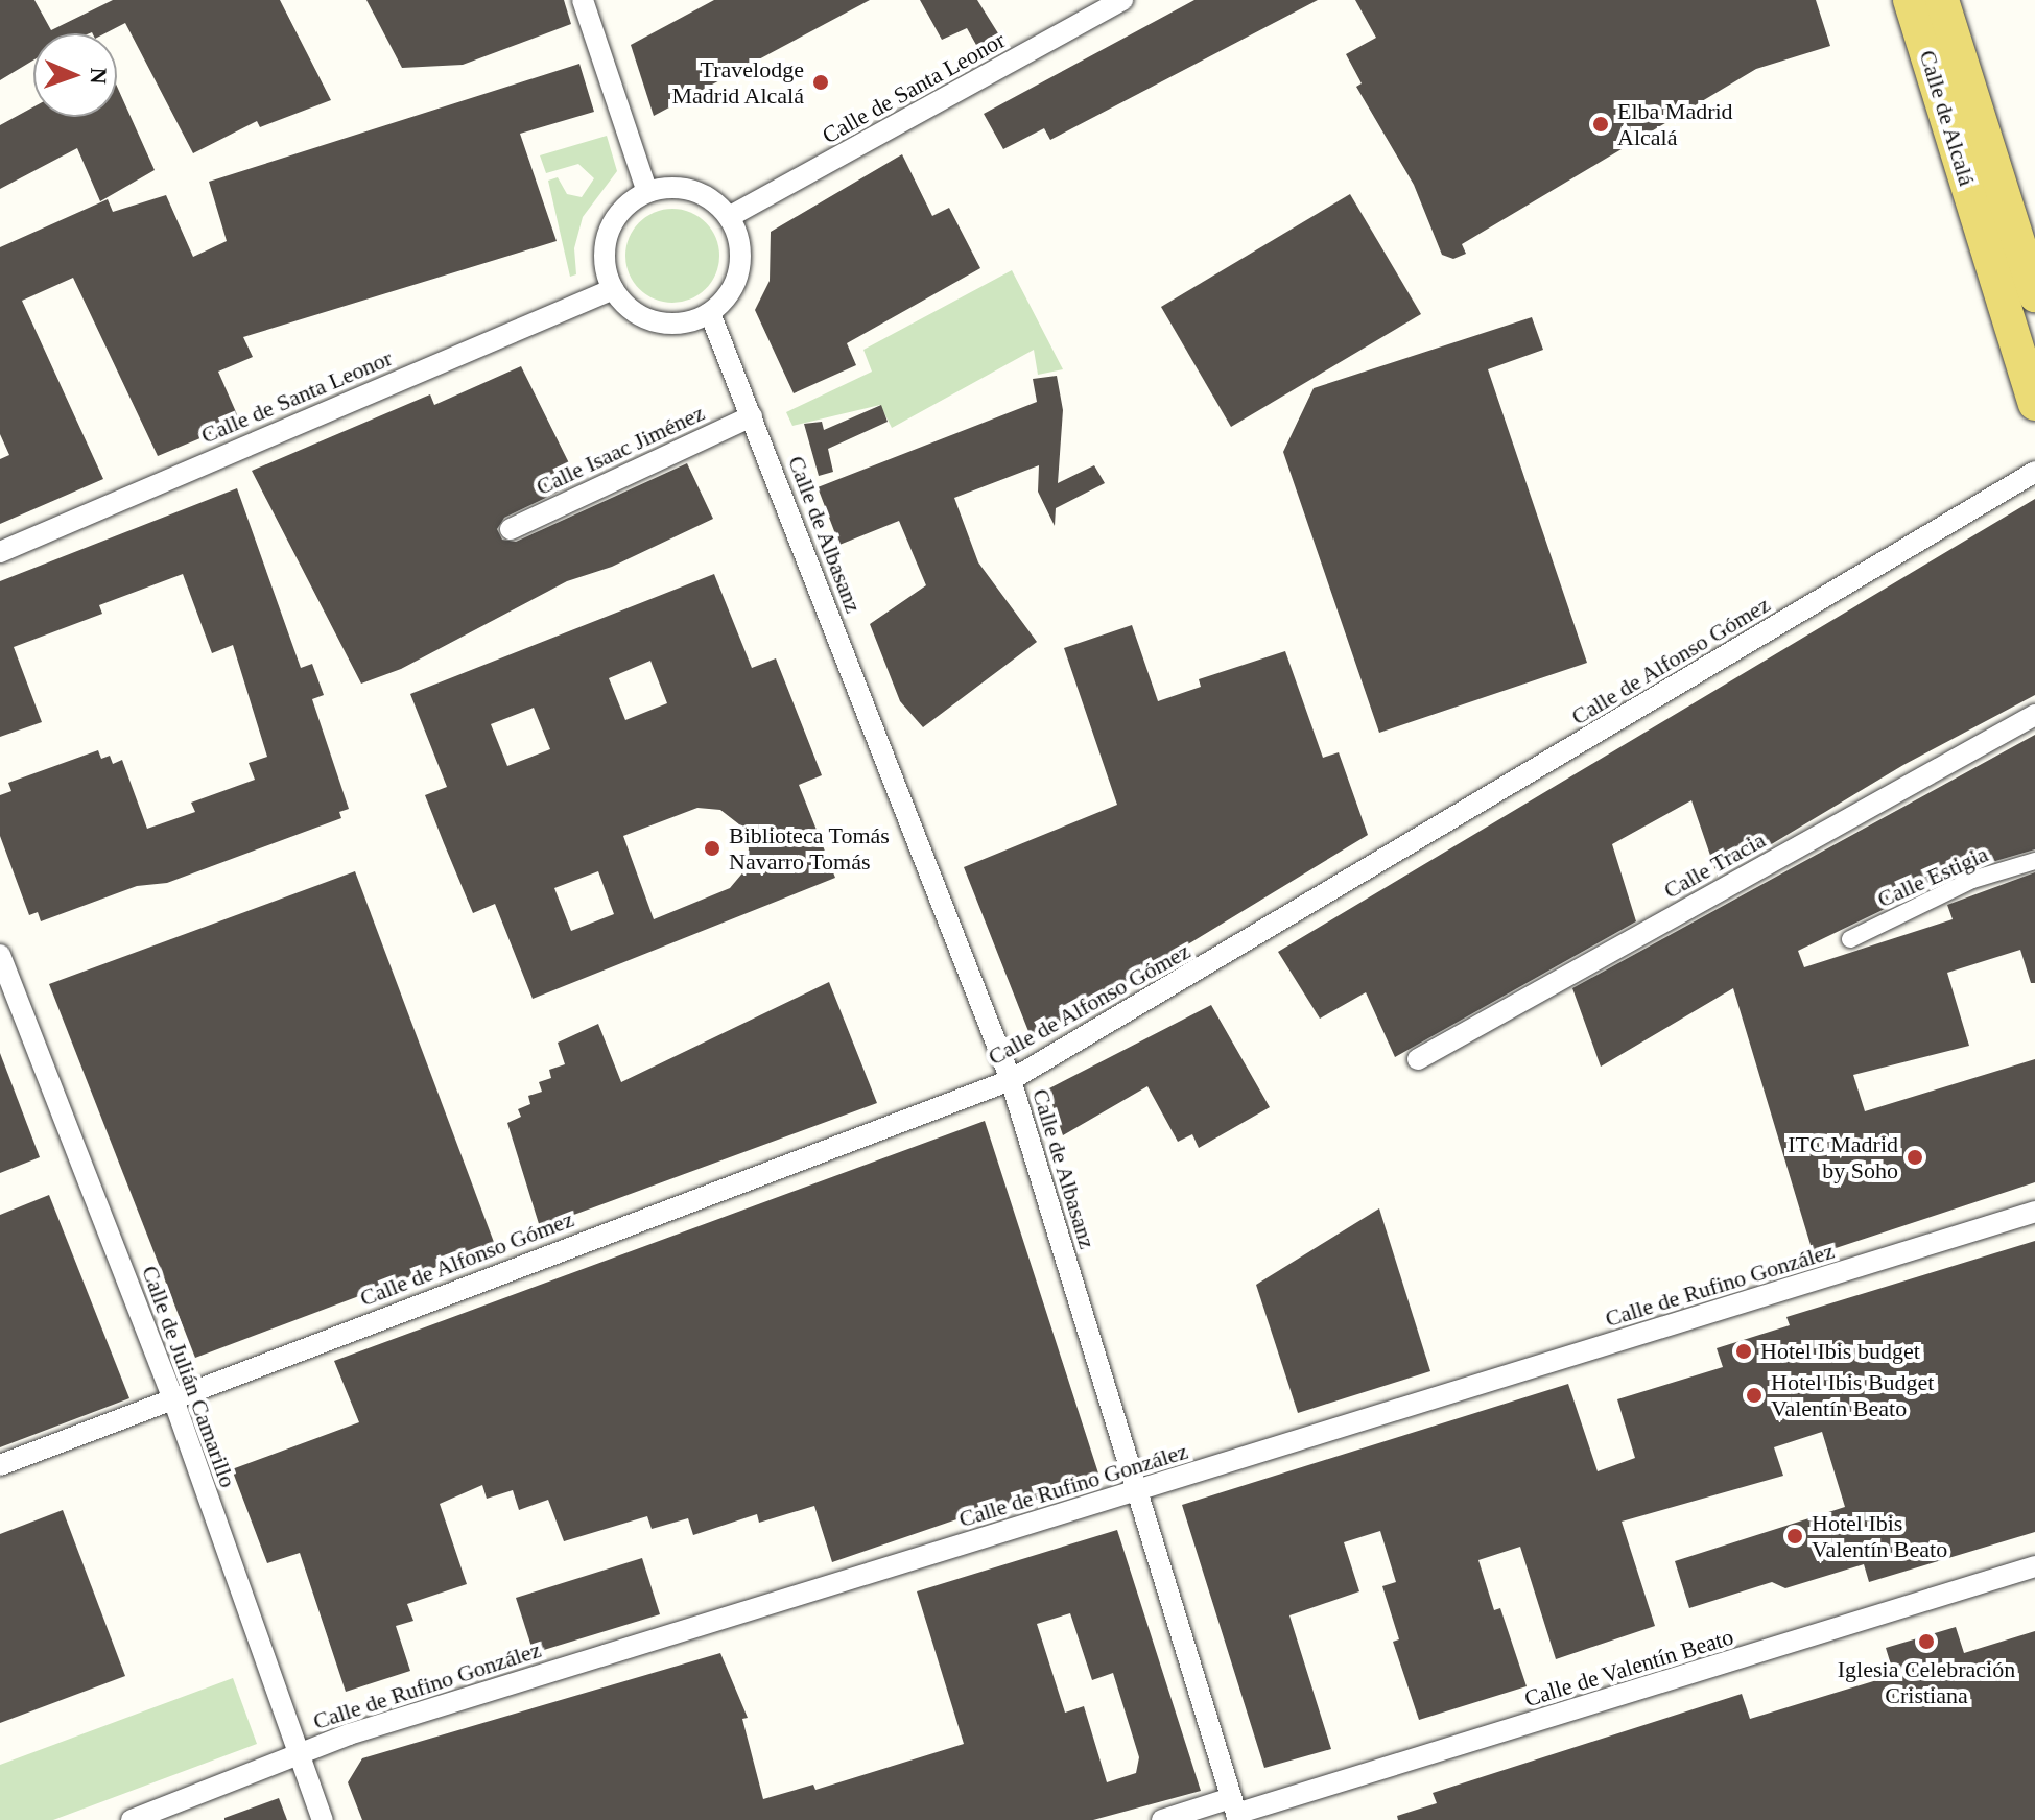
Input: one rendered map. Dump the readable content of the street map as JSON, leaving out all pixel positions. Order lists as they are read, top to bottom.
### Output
{
  "streets": {
    "main road": ["Calle de Alcalá"],
    "street": [
      "Calle de Santa Leonor",
      "Calle Isaac Jiménez",
      "Calle de Albasanz",
      "Calle de Alfonso Gómez",
      "Calle Tracia",
      "Calle Estigia",
      "Calle de Rufino González",
      "Calle de Julián Camarillo",
      "Calle de Valentín Beato"
    ]
  },
  "crossings": [
    ["Calle de Santa Leonor", "Calle de Albasanz"],
    ["Calle Isaac Jiménez", "Calle de Albasanz"],
    ["Calle de Albasanz", "Calle de Alfonso Gómez"],
    ["Calle de Albasanz", "Calle de Rufino González"],
    ["Calle de Albasanz", "Calle de Valentín Beato"],
    ["Calle de Alfonso Gómez", "Calle de Julián Camarillo"],
    ["Calle de Rufino González", "Calle de Julián Camarillo"]
  ],
  "places": [
    "Travelodge Madrid Alcalá",
    "Elba Madrid Alcalá",
    "Biblioteca Tomás Navarro Tomás",
    "ITC Madrid by Soho",
    "Hotel Ibis budget",
    "Hotel Ibis Budget Valentín Beato",
    "Hotel Ibis Valentín Beato",
    "Iglesia Celebración Cristiana"
  ],
  "north": "right"
}
